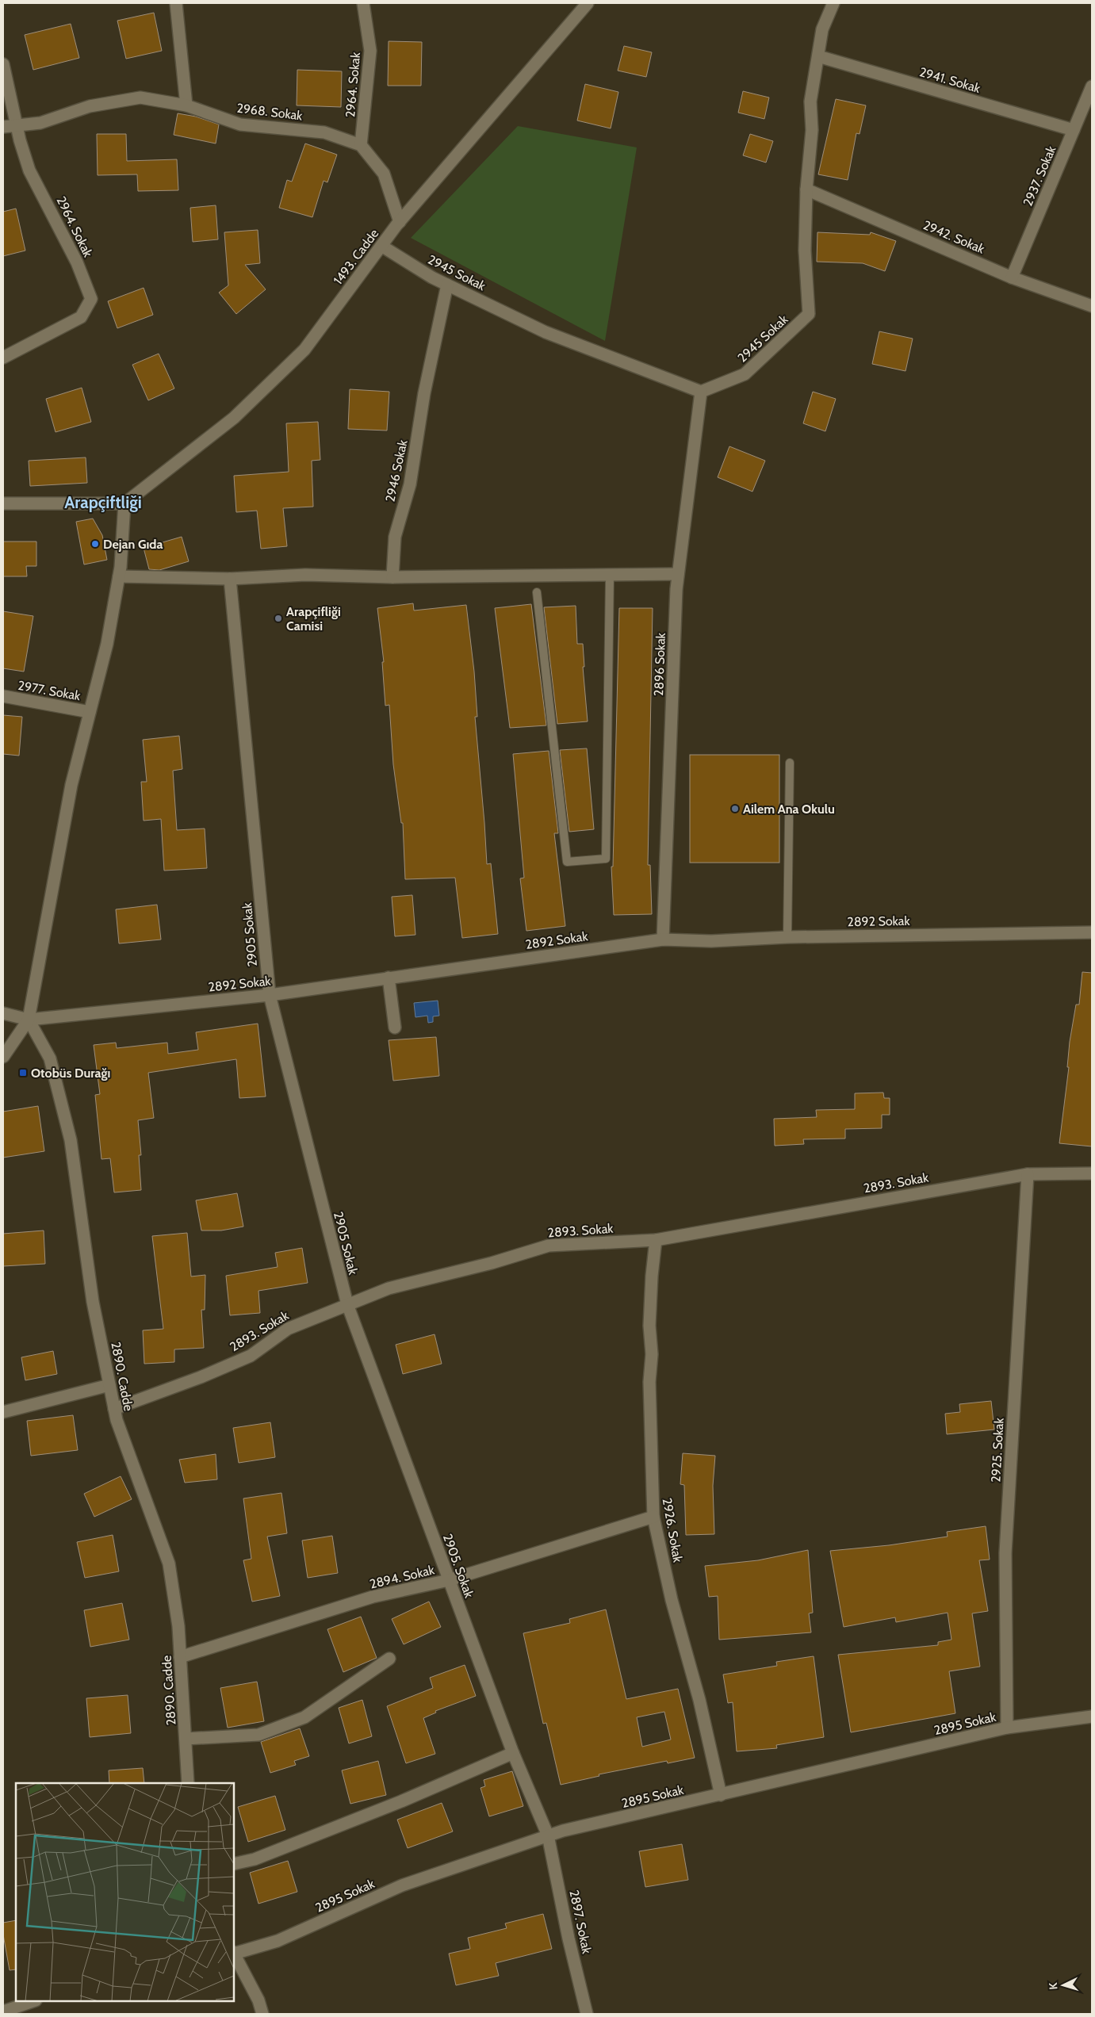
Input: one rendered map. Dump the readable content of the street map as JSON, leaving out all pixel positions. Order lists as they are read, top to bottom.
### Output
{
  "streets": {
    "street": [
      "2941. Sokak",
      "2964. Sokak",
      "2968. Sokak",
      "2937. Sokak",
      "2942. Sokak",
      "1493. Cadde",
      "2945 Sokak",
      "2946 Sokak",
      "2896 Sokak",
      "2977. Sokak",
      "2892 Sokak",
      "2905 Sokak",
      "2893. Sokak",
      "2890. Cadde",
      "2925. Sokak",
      "2926. Sokak",
      "2905. Sokak",
      "2894. Sokak",
      "2895 Sokak",
      "2897. Sokak"
    ]
  },
  "crossings": [
    ["2941. Sokak", "2937. Sokak"],
    ["2941. Sokak", "2945 Sokak"],
    ["2964. Sokak", "2968. Sokak"],
    ["2937. Sokak", "2942. Sokak"],
    ["2942. Sokak", "2945 Sokak"],
    ["1493. Cadde", "2945 Sokak"],
    ["2945 Sokak", "2946 Sokak"],
    ["2945 Sokak", "2896 Sokak"],
    ["2896 Sokak", "2892 Sokak"],
    ["2892 Sokak", "2905 Sokak"],
    ["2892 Sokak", "2890. Cadde"],
    ["2905 Sokak", "2893. Sokak"],
    ["2905 Sokak", "2905. Sokak"],
    ["2893. Sokak", "2890. Cadde"],
    ["2893. Sokak", "2925. Sokak"],
    ["2893. Sokak", "2926. Sokak"],
    ["2893. Sokak", "2905. Sokak"],
    ["2890. Cadde", "2894. Sokak"],
    ["2925. Sokak", "2895 Sokak"],
    ["2926. Sokak", "2894. Sokak"],
    ["2926. Sokak", "2895 Sokak"],
    ["2905. Sokak", "2894. Sokak"],
    ["2905. Sokak", "2895 Sokak"],
    ["2905. Sokak", "2897. Sokak"],
    ["2895 Sokak", "2897. Sokak"]
  ],
  "districts": ["Arapçiftliği"],
  "places": {
    "other": ["Dejan Gıda", "Arapçifliği Camisi", "Ailem Ana Okulu"],
    "transit": ["Otobüs Durağı"]
  },
  "north": "left"
}
